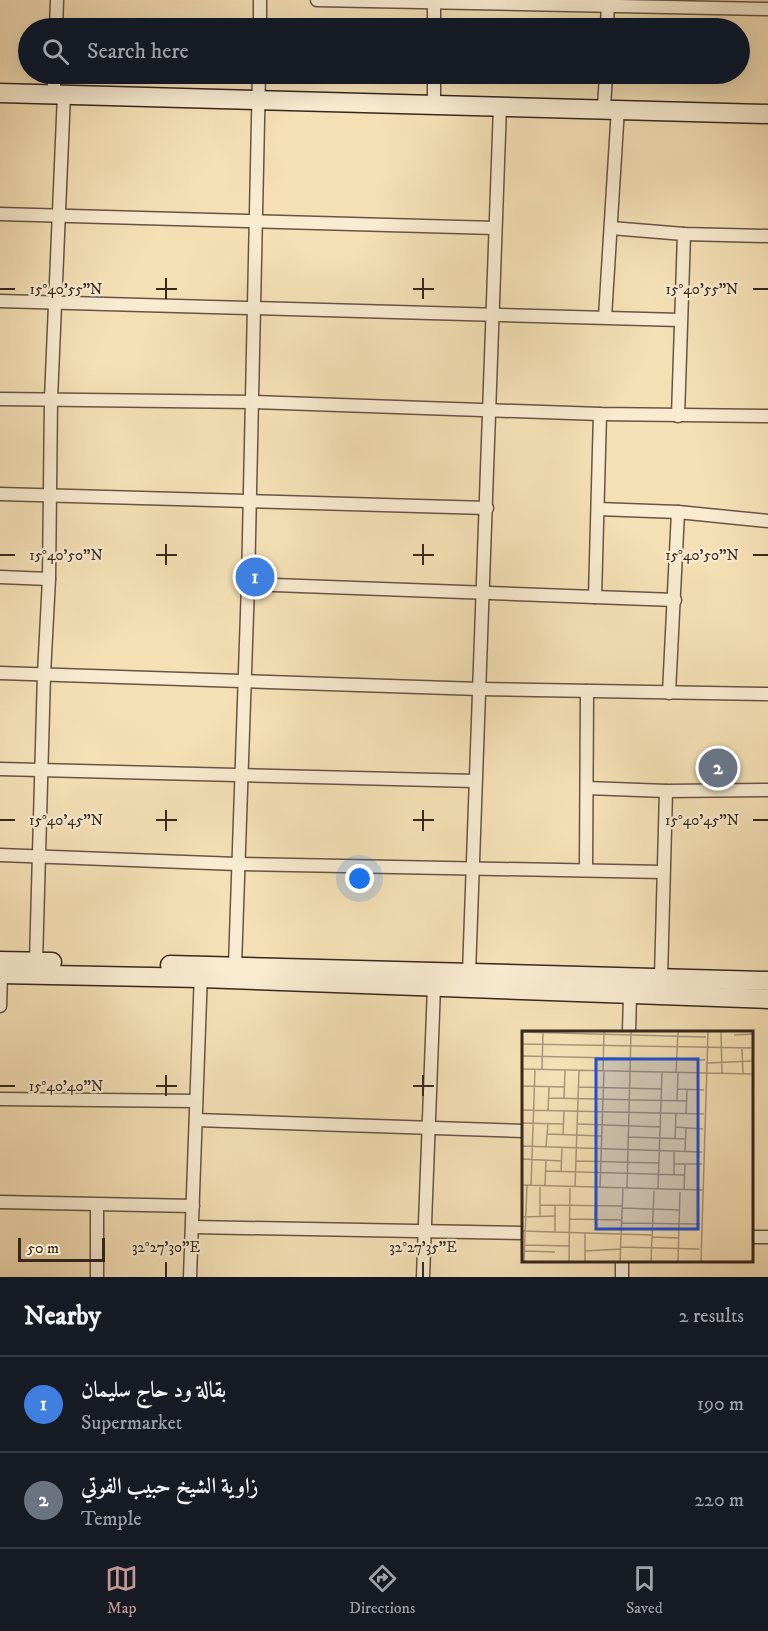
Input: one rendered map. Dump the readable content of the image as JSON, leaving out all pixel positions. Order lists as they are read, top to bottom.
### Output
{
  "scale_bar": "50 m",
  "page": {
    "search": "Search here",
    "pins": ["1", "2"],
    "scale": "50 m",
    "heading": ["Nearby", "2 results"],
    "list": [
      {
        "mark": "1",
        "name": "بقالة ود حاج سليمان",
        "note": "Supermarket",
        "value": "190 m"
      },
      {
        "mark": "2",
        "name": "زاوية الشيخ حبيب الفوتي",
        "note": "Temple",
        "value": "220 m"
      }
    ],
    "nav": ["Map", "Directions", "Saved"]
  },
  "coordinates": [
    "15°40'55\"N",
    "15°40'50\"N",
    "15°40'45\"N",
    "15°40'40\"N",
    "32°27'30\"E",
    "32°27'35\"E"
  ]
}
